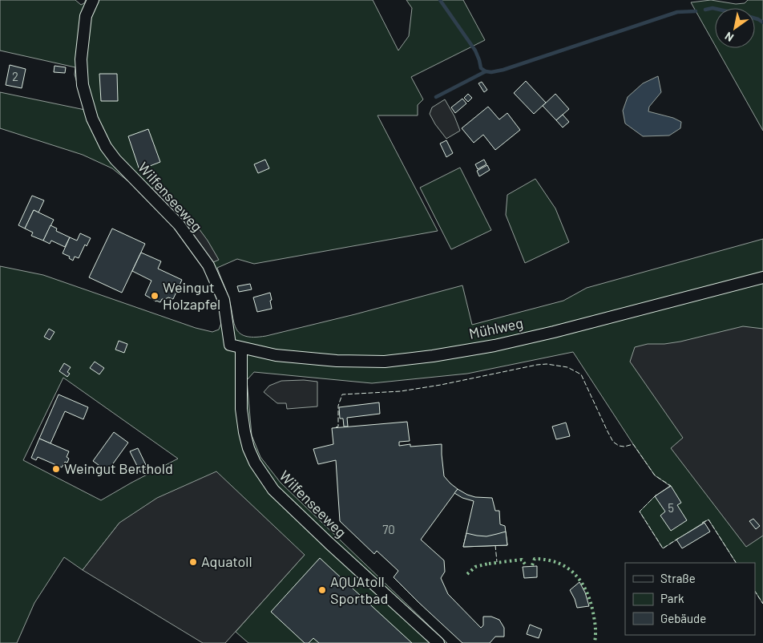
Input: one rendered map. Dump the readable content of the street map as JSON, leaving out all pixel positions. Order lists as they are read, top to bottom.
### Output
{
  "streets": {
    "street": ["Wilfenseeweg", "Mühlweg"]
  },
  "crossings": [
    ["Wilfenseeweg", "Mühlweg"]
  ],
  "places": [
    "Weingut Holzapfel",
    "Weingut Berthold",
    "Aquatoll",
    "AQUAtoll Sportbad"
  ],
  "house_numbers": ["2", "5", "70"],
  "legend": ["Straße", "Park", "Gebäude"],
  "north": "bottom left"
}
